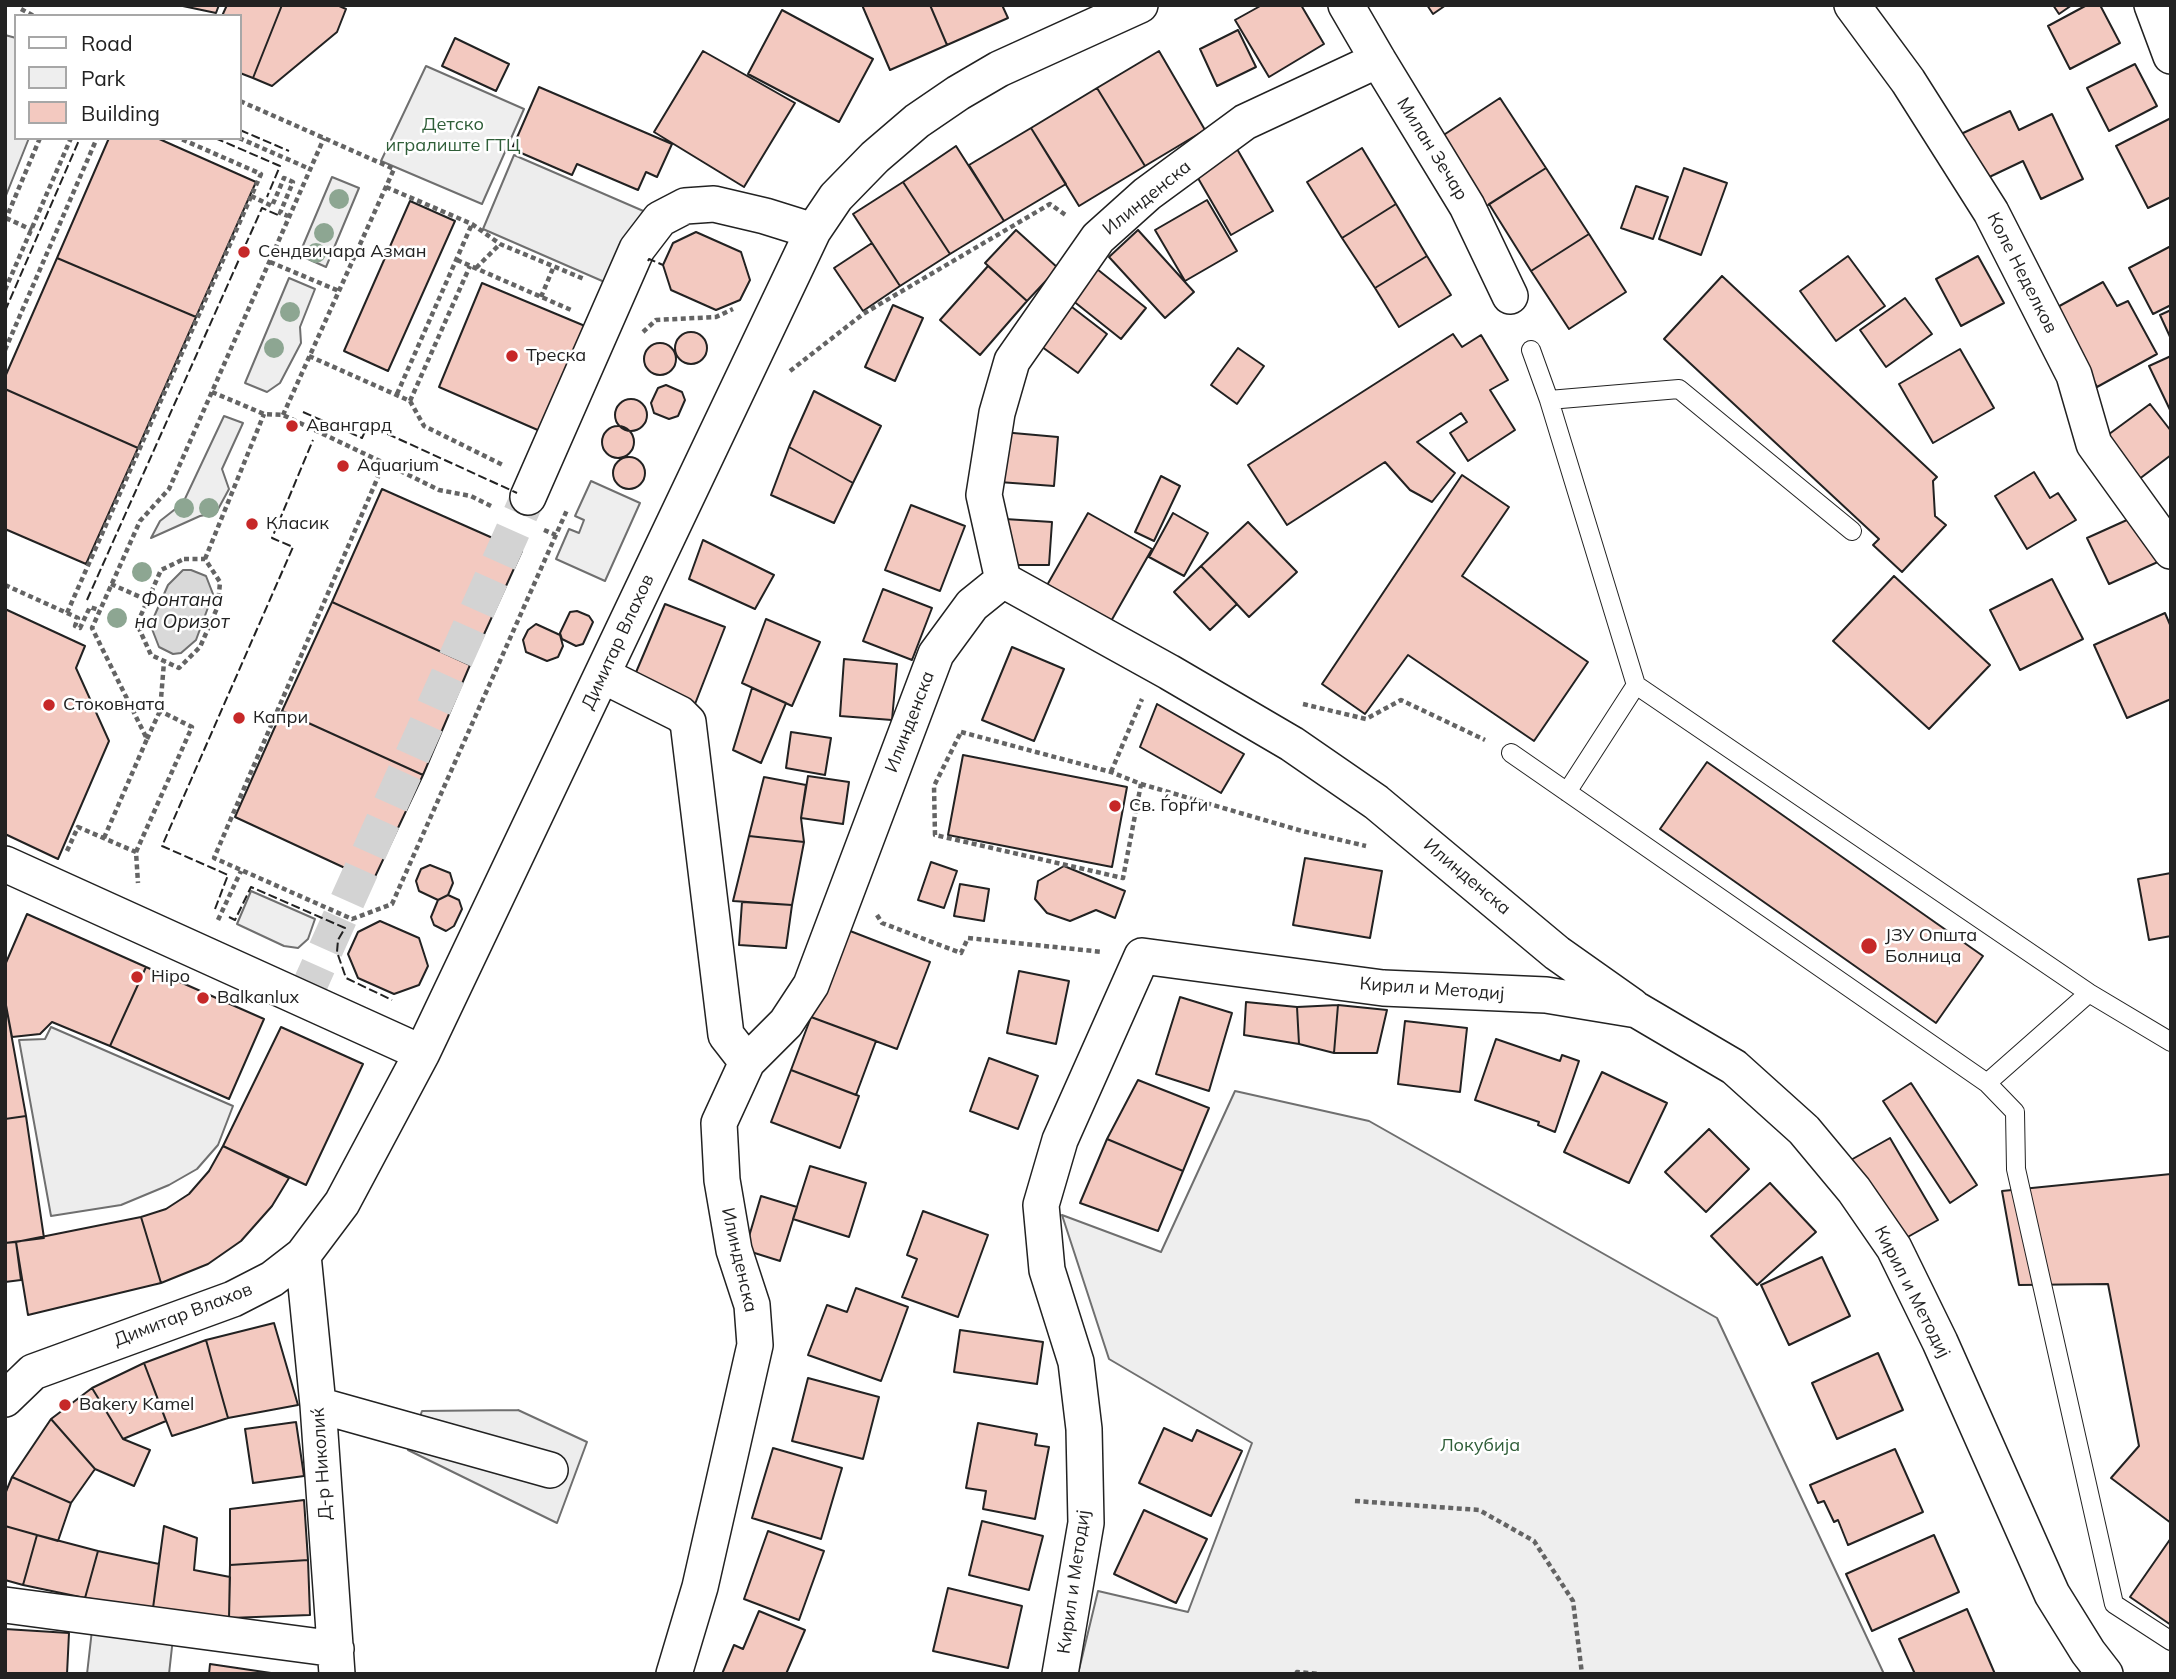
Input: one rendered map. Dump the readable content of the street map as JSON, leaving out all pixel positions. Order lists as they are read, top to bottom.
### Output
{
  "streets": {
    "street": [
      "Милан Зечар",
      "Илинденска",
      "Коле Неделков",
      "Димитар Влахов",
      "Кирил и Методиј",
      "Д-р Николиќ"
    ]
  },
  "crossings": [
    ["Милан Зечар", "Илинденска"],
    ["Илинденска", "Кирил и Методиј"],
    ["Димитар Влахов", "Д-р Николиќ"]
  ],
  "water": ["Фонтана на Оризот"],
  "parks": ["Детско игралиште ГТЦ", "Локубија"],
  "places": [
    "Сендвичара Азман",
    "Треска",
    "Авангард",
    "Aquarium",
    "Класик",
    "Стоковната",
    "Капри",
    "Св. Ѓорѓи",
    "ЈЗУ Општа Болница",
    "Hipo",
    "Balkanlux",
    "Bakery Kamel"
  ],
  "legend": ["Road", "Park", "Building"]
}
